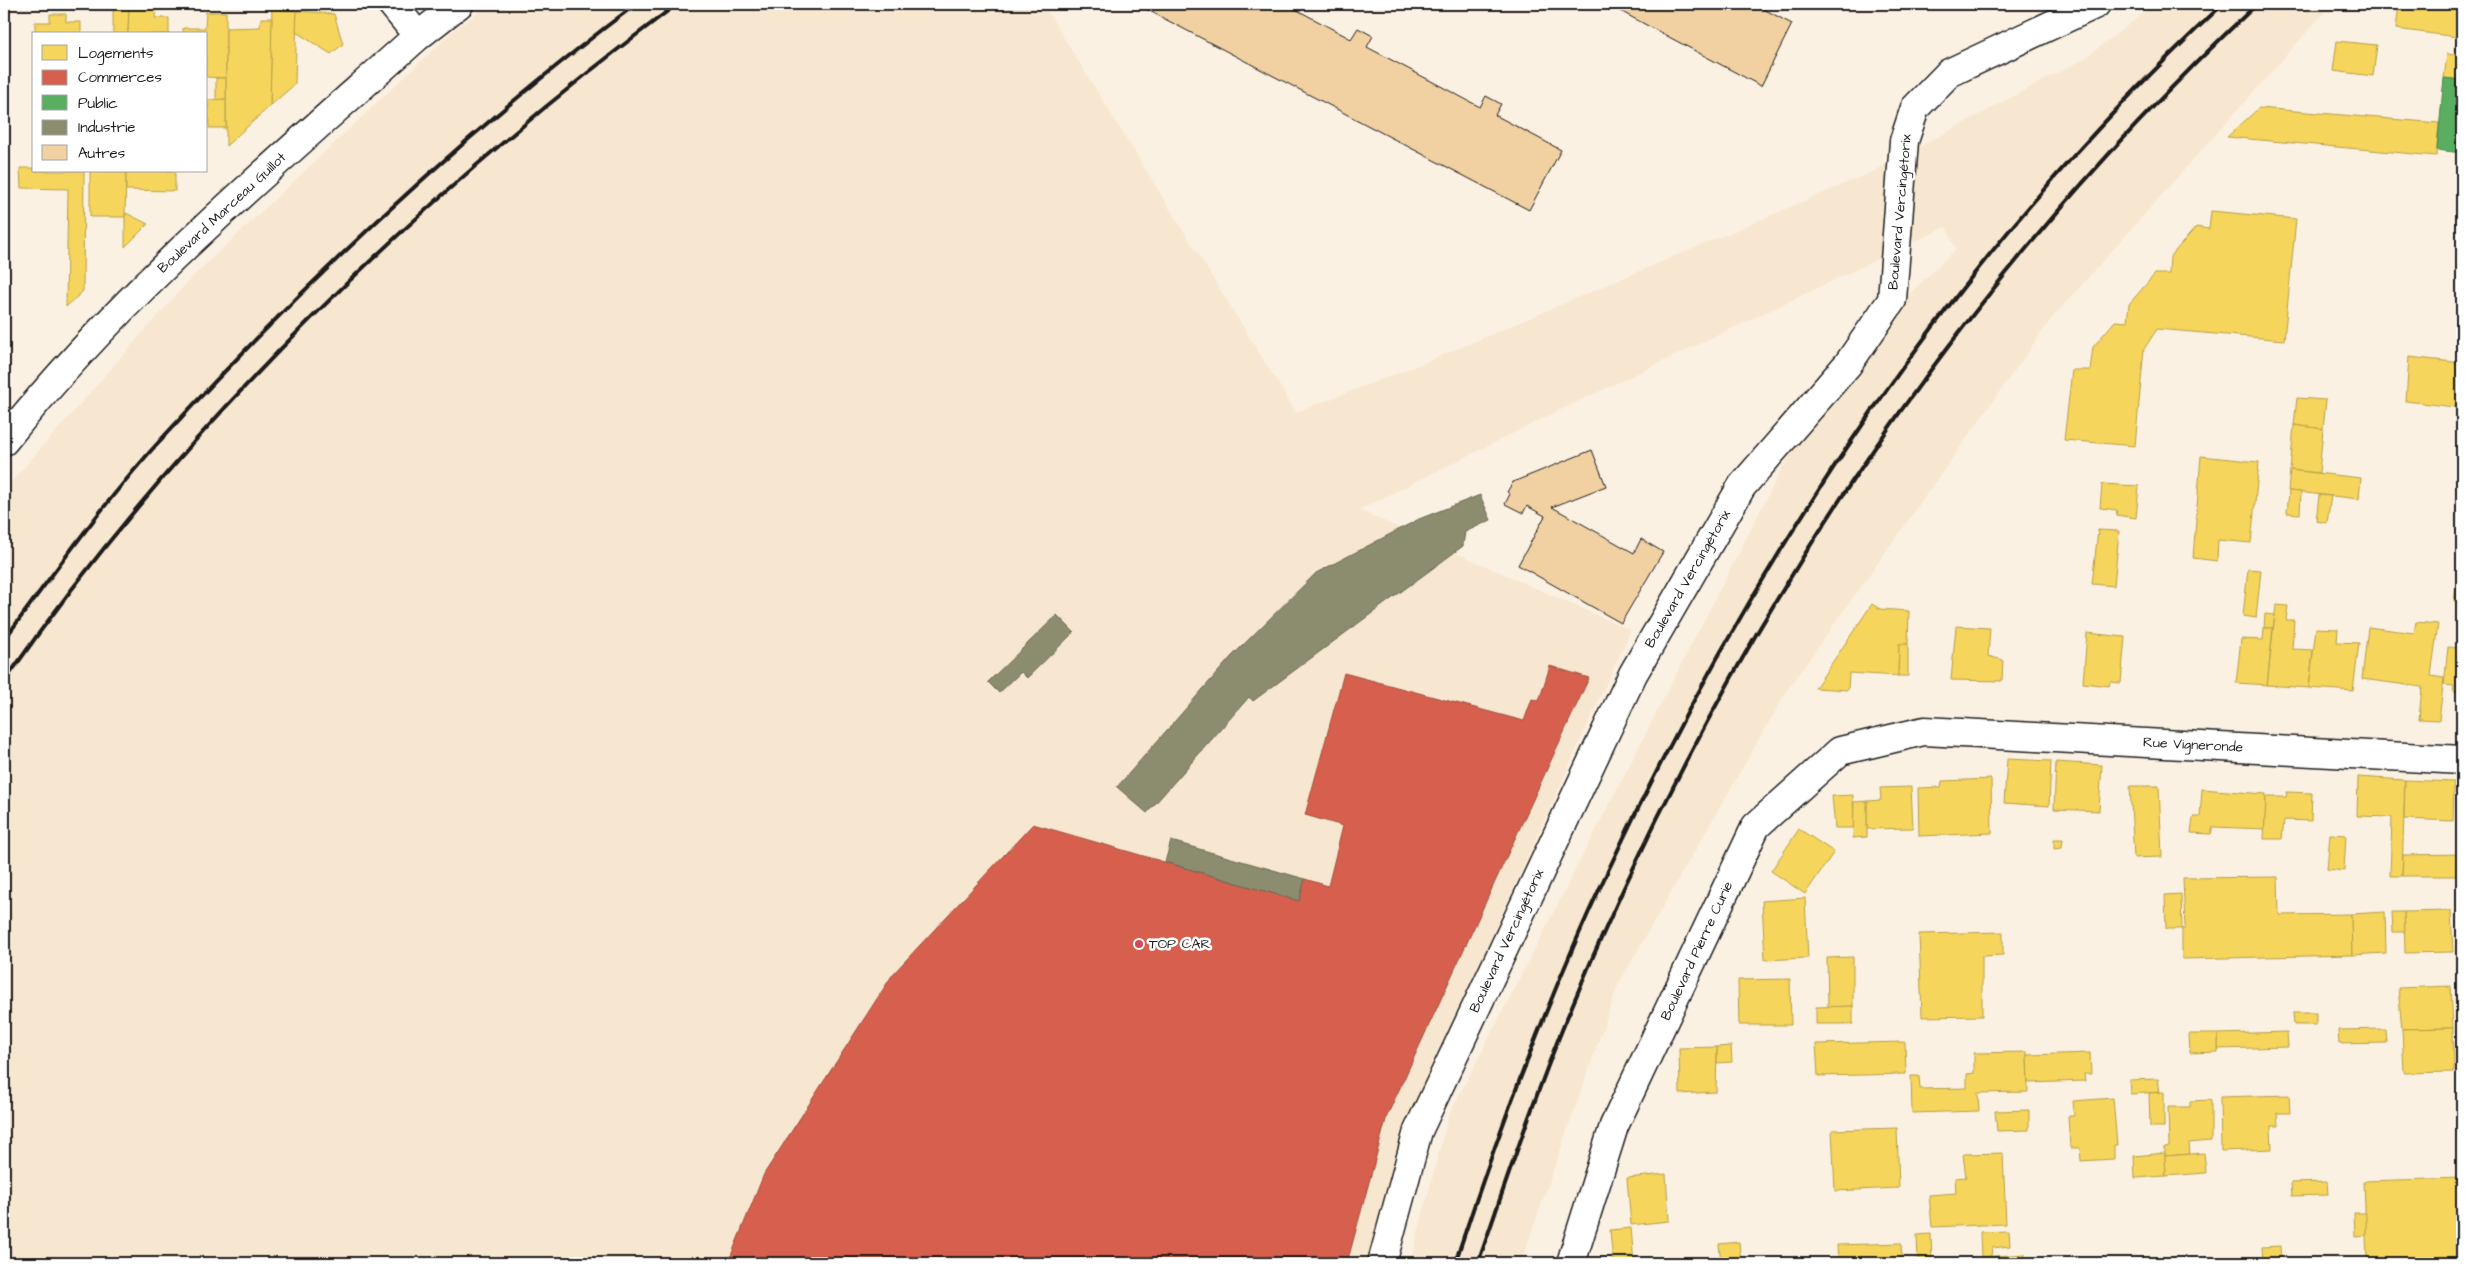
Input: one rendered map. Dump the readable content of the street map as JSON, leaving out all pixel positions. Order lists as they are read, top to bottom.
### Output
{
  "streets": {
    "street": [
      "Boulevard Vercingétorix",
      "Boulevard Marceau Guillot",
      "Rue Vigneronde",
      "Boulevard Pierre Curie"
    ]
  },
  "crossings": [
    ["Rue Vigneronde", "Boulevard Pierre Curie"]
  ],
  "places": ["TOP CAR"],
  "legend": [
    "Logements",
    "Commerces",
    "Public",
    "Industrie",
    "Autres"
  ]
}
